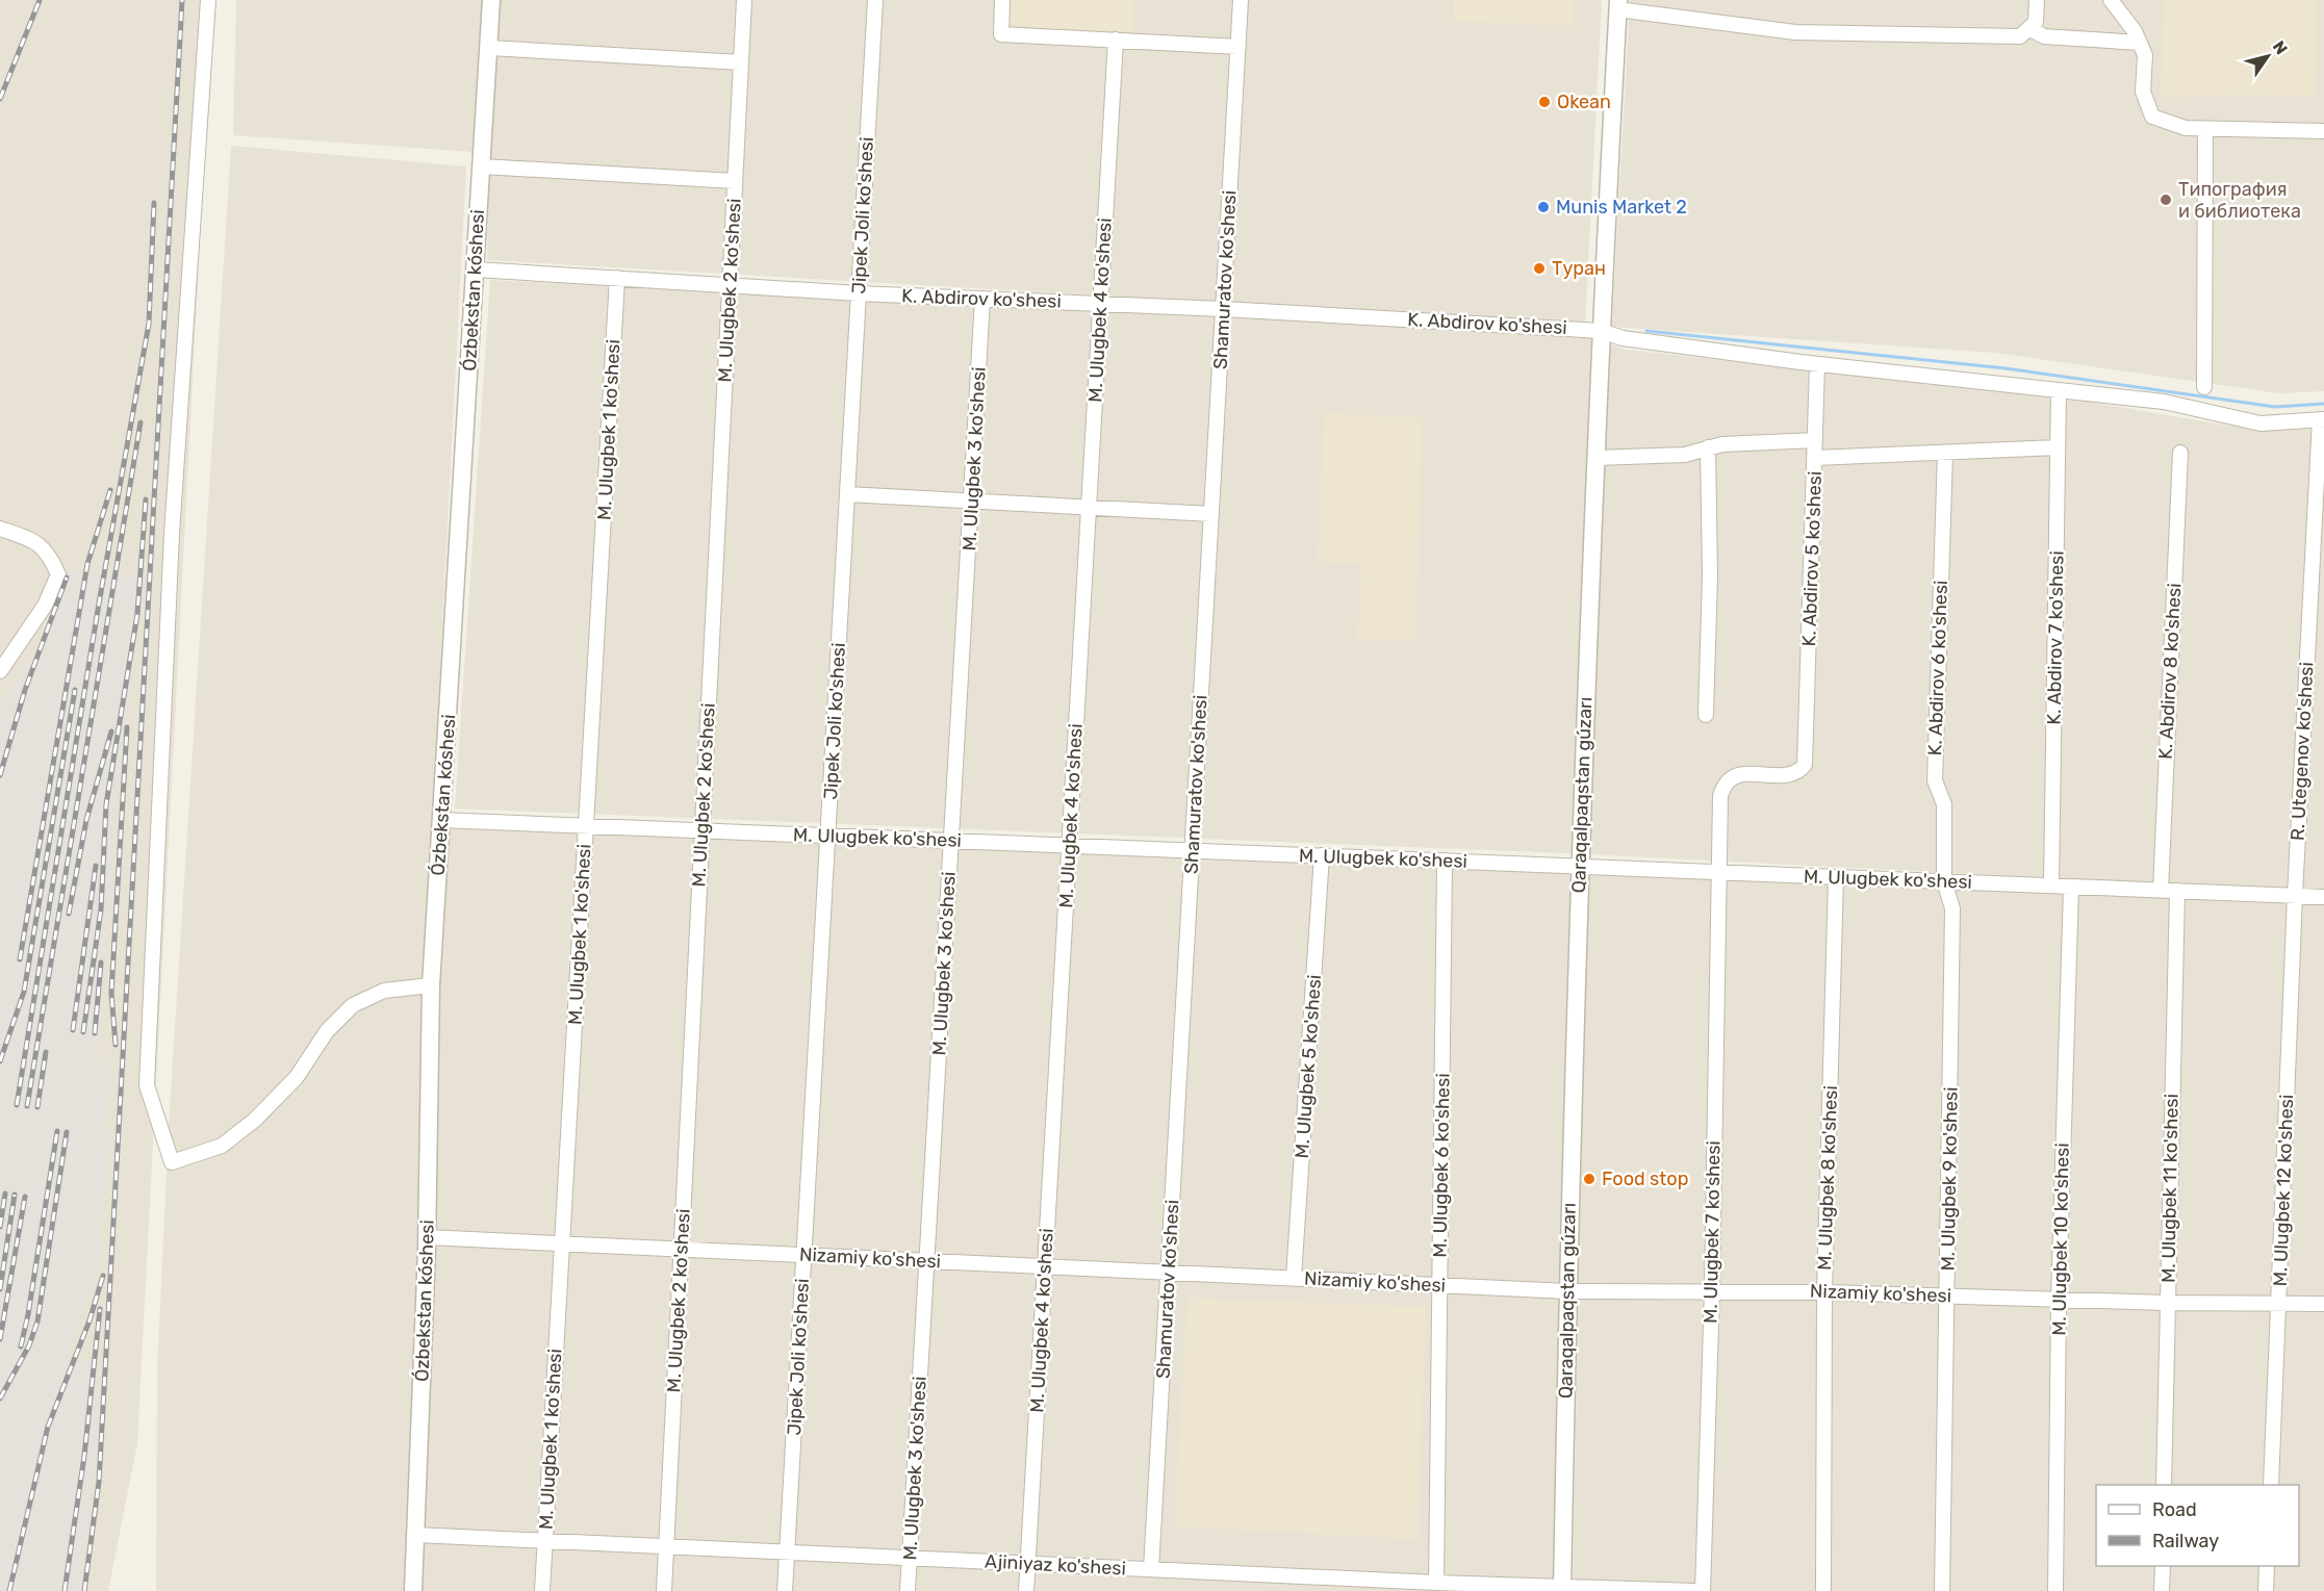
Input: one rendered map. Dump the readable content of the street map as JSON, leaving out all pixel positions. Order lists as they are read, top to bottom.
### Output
{
  "streets": {
    "street": [
      "Jipek Joli ko'shesi",
      "Shamuratov ko'shesi",
      "Ózbekstan kóshesi",
      "M. Ulugbek 2 ko'shesi",
      "K. Abdirov ko'shesi",
      "M. Ulugbek 4 ko'shesi",
      "M. Ulugbek 1 ko'shesi",
      "M. Ulugbek 3 ko'shesi",
      "K. Abdirov 5 ko'shesi",
      "K. Abdirov 7 ko'shesi",
      "K. Abdirov 6 ko'shesi",
      "K. Abdirov 8 ko'shesi",
      "R. Utegenov ko'shesi",
      "Qaraqalpaqstan gúzarı",
      "M. Ulugbek ko'shesi",
      "M. Ulugbek 5 ko'shesi",
      "M. Ulugbek 6 ko'shesi",
      "M. Ulugbek 8 ko'shesi",
      "M. Ulugbek 9 ko'shesi",
      "M. Ulugbek 11 ko'shesi",
      "M. Ulugbek 12 ko'shesi",
      "M. Ulugbek 7 ko'shesi",
      "M. Ulugbek 10 ko'shesi",
      "Nizamiy ko'shesi",
      "Ajiniyaz ko'shesi"
    ]
  },
  "crossings": [
    ["Jipek Joli ko'shesi", "K. Abdirov ko'shesi"],
    ["Jipek Joli ko'shesi", "M. Ulugbek ko'shesi"],
    ["Jipek Joli ko'shesi", "Nizamiy ko'shesi"],
    ["Jipek Joli ko'shesi", "Ajiniyaz ko'shesi"],
    ["Shamuratov ko'shesi", "K. Abdirov ko'shesi"],
    ["Shamuratov ko'shesi", "M. Ulugbek ko'shesi"],
    ["Shamuratov ko'shesi", "Nizamiy ko'shesi"],
    ["Shamuratov ko'shesi", "Ajiniyaz ko'shesi"],
    ["Ózbekstan kóshesi", "K. Abdirov ko'shesi"],
    ["Ózbekstan kóshesi", "M. Ulugbek ko'shesi"],
    ["Ózbekstan kóshesi", "Nizamiy ko'shesi"],
    ["Ózbekstan kóshesi", "Ajiniyaz ko'shesi"],
    ["M. Ulugbek 2 ko'shesi", "K. Abdirov ko'shesi"],
    ["M. Ulugbek 2 ko'shesi", "M. Ulugbek ko'shesi"],
    ["M. Ulugbek 2 ko'shesi", "Nizamiy ko'shesi"],
    ["M. Ulugbek 2 ko'shesi", "Ajiniyaz ko'shesi"],
    ["K. Abdirov ko'shesi", "M. Ulugbek 4 ko'shesi"],
    ["K. Abdirov ko'shesi", "M. Ulugbek 1 ko'shesi"],
    ["K. Abdirov ko'shesi", "M. Ulugbek 3 ko'shesi"],
    ["K. Abdirov ko'shesi", "K. Abdirov 5 ko'shesi"],
    ["K. Abdirov ko'shesi", "K. Abdirov 7 ko'shesi"],
    ["K. Abdirov ko'shesi", "R. Utegenov ko'shesi"],
    ["K. Abdirov ko'shesi", "Qaraqalpaqstan gúzarı"],
    ["M. Ulugbek 4 ko'shesi", "M. Ulugbek ko'shesi"],
    ["M. Ulugbek 4 ko'shesi", "Nizamiy ko'shesi"],
    ["M. Ulugbek 4 ko'shesi", "Ajiniyaz ko'shesi"],
    ["M. Ulugbek 1 ko'shesi", "M. Ulugbek ko'shesi"],
    ["M. Ulugbek 1 ko'shesi", "Nizamiy ko'shesi"],
    ["M. Ulugbek 1 ko'shesi", "Ajiniyaz ko'shesi"],
    ["M. Ulugbek 3 ko'shesi", "M. Ulugbek ko'shesi"],
    ["M. Ulugbek 3 ko'shesi", "Nizamiy ko'shesi"],
    ["M. Ulugbek 3 ko'shesi", "Ajiniyaz ko'shesi"],
    ["K. Abdirov 5 ko'shesi", "M. Ulugbek 7 ko'shesi"],
    ["K. Abdirov 7 ko'shesi", "M. Ulugbek ko'shesi"],
    ["K. Abdirov 6 ko'shesi", "M. Ulugbek ko'shesi"],
    ["K. Abdirov 6 ko'shesi", "M. Ulugbek 9 ko'shesi"],
    ["K. Abdirov 8 ko'shesi", "M. Ulugbek ko'shesi"],
    ["R. Utegenov ko'shesi", "M. Ulugbek ko'shesi"],
    ["R. Utegenov ko'shesi", "M. Ulugbek 12 ko'shesi"],
    ["Qaraqalpaqstan gúzarı", "M. Ulugbek ko'shesi"],
    ["Qaraqalpaqstan gúzarı", "Nizamiy ko'shesi"],
    ["Qaraqalpaqstan gúzarı", "Ajiniyaz ko'shesi"],
    ["M. Ulugbek ko'shesi", "M. Ulugbek 5 ko'shesi"],
    ["M. Ulugbek ko'shesi", "M. Ulugbek 6 ko'shesi"],
    ["M. Ulugbek ko'shesi", "M. Ulugbek 8 ko'shesi"],
    ["M. Ulugbek ko'shesi", "M. Ulugbek 9 ko'shesi"],
    ["M. Ulugbek ko'shesi", "M. Ulugbek 11 ko'shesi"],
    ["M. Ulugbek ko'shesi", "M. Ulugbek 12 ko'shesi"],
    ["M. Ulugbek ko'shesi", "M. Ulugbek 7 ko'shesi"],
    ["M. Ulugbek ko'shesi", "M. Ulugbek 10 ko'shesi"],
    ["M. Ulugbek 5 ko'shesi", "Nizamiy ko'shesi"],
    ["M. Ulugbek 6 ko'shesi", "Nizamiy ko'shesi"],
    ["M. Ulugbek 6 ko'shesi", "Ajiniyaz ko'shesi"],
    ["M. Ulugbek 8 ko'shesi", "Nizamiy ko'shesi"],
    ["M. Ulugbek 9 ko'shesi", "Nizamiy ko'shesi"],
    ["M. Ulugbek 11 ko'shesi", "Nizamiy ko'shesi"],
    ["M. Ulugbek 12 ko'shesi", "Nizamiy ko'shesi"],
    ["M. Ulugbek 7 ko'shesi", "Nizamiy ko'shesi"],
    ["M. Ulugbek 10 ko'shesi", "Nizamiy ko'shesi"]
  ],
  "places": [
    "Okean",
    "Типография и библиотека",
    "Munis Market 2",
    "Туран",
    "Food stop"
  ],
  "legend": ["Road", "Railway"],
  "north": "top right"
}
